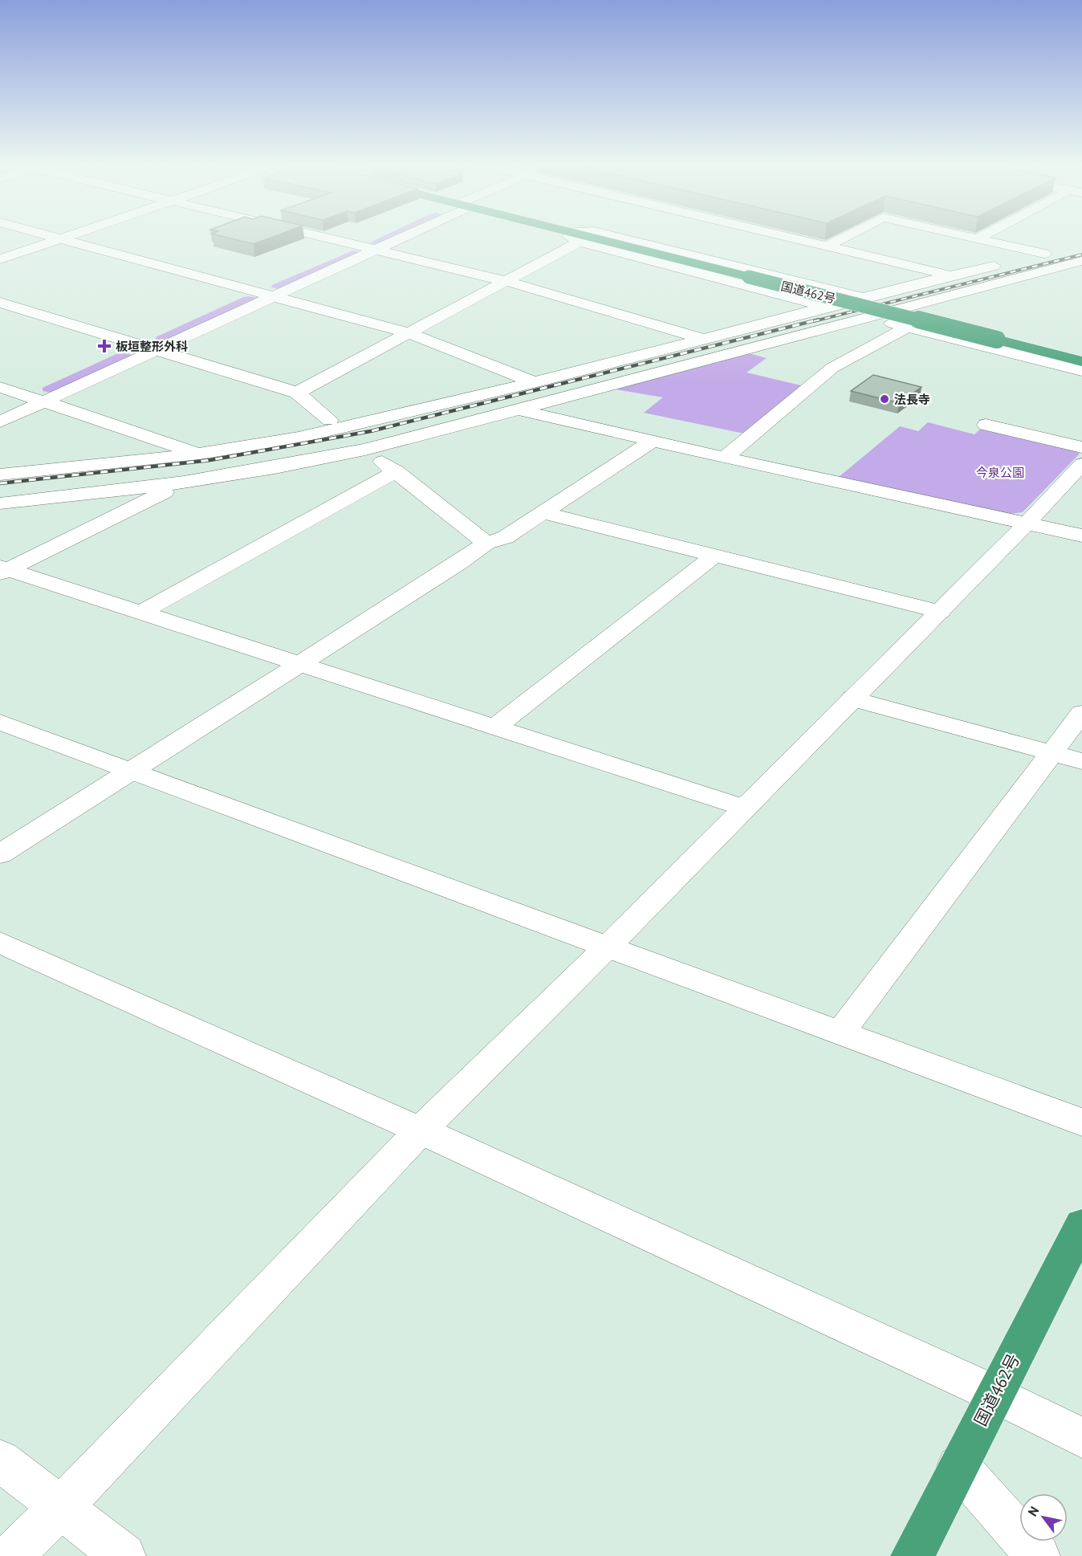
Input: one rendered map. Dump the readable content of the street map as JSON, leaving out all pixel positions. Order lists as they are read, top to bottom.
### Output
{
  "streets": {
    "highway": ["国道462号"]
  },
  "parks": ["今泉公園"],
  "places": {
    "health": ["板垣整形外科"],
    "other": ["法長寺"]
  },
  "north": "top left"
}
